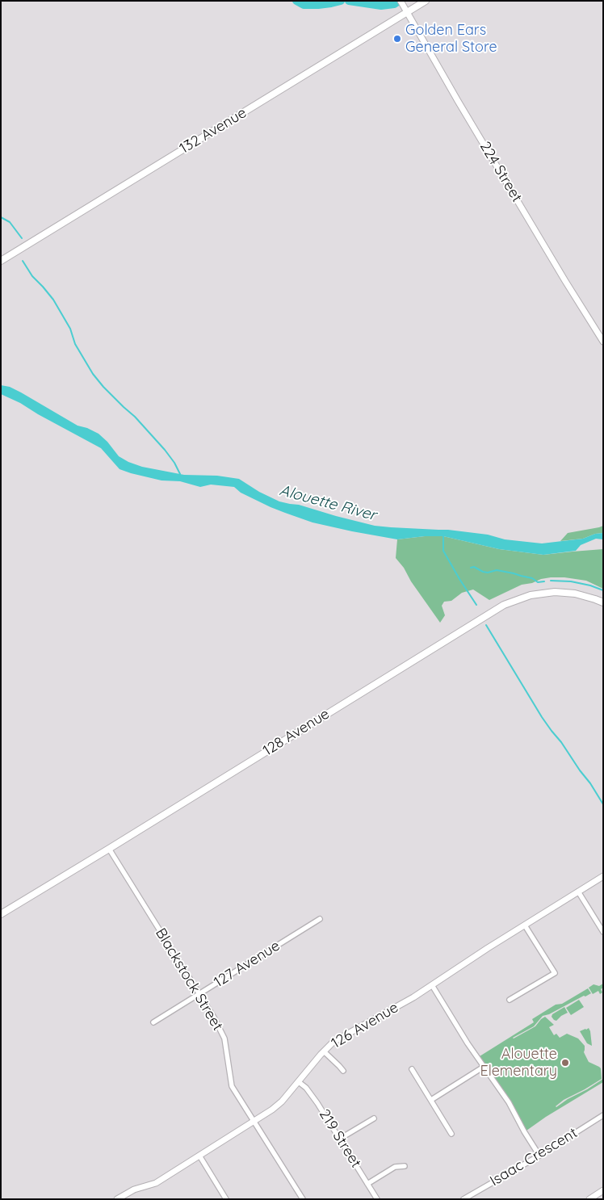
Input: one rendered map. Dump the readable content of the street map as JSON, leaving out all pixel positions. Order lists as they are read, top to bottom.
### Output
{
  "streets": {
    "main road": ["132 Avenue", "128 Avenue"],
    "street": [
      "224 Street",
      "127 Avenue",
      "Blackstock Street",
      "126 Avenue",
      "219 Street",
      "Isaac Crescent"
    ]
  },
  "crossings": [
    ["132 Avenue", "224 Street"],
    ["128 Avenue", "Blackstock Street"],
    ["127 Avenue", "Blackstock Street"],
    ["Blackstock Street", "126 Avenue"],
    ["126 Avenue", "219 Street"]
  ],
  "water": ["Alouette River"],
  "places": ["Golden Ears General Store", "Alouette Elementary"]
}
